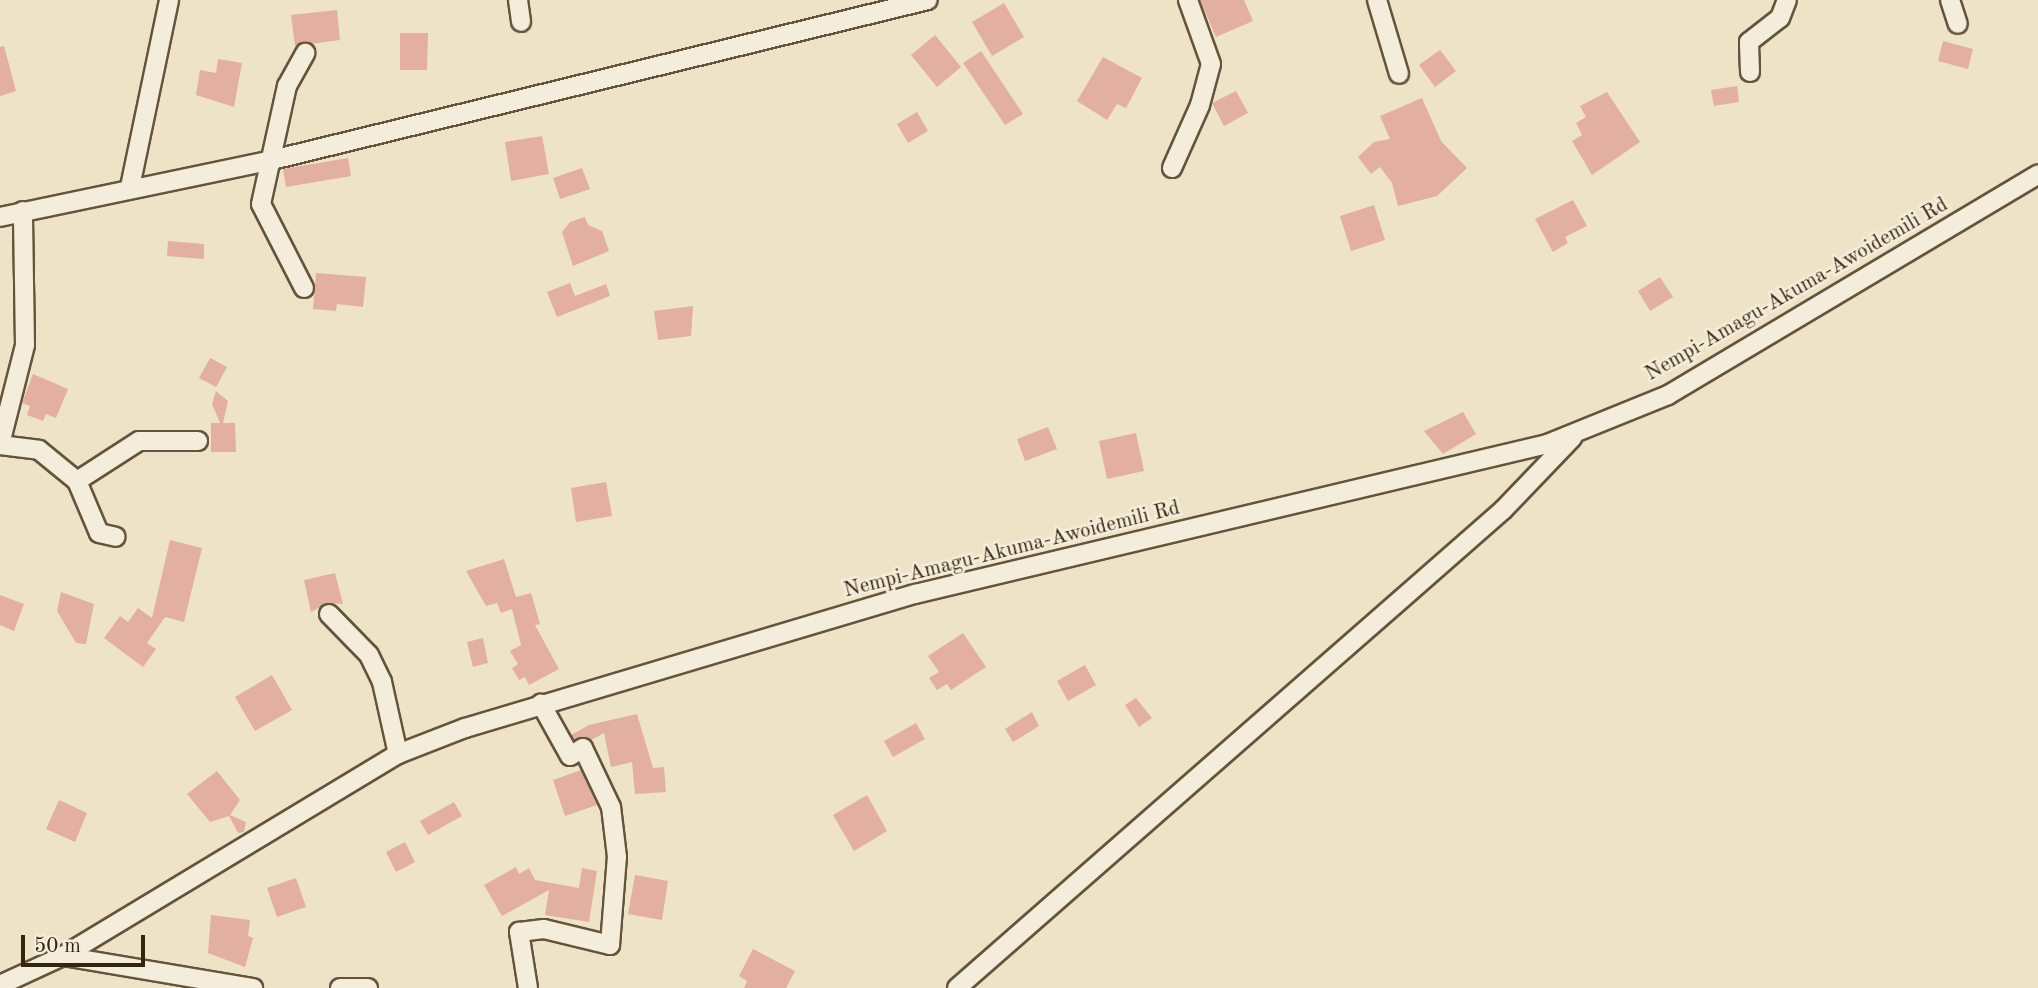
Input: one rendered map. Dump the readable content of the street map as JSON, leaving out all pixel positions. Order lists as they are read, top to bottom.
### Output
{
  "streets": {
    "street": ["Nempi-Amagu-Akuma-Awoidemili Rd"]
  },
  "scale_bar": "50 m"
}
